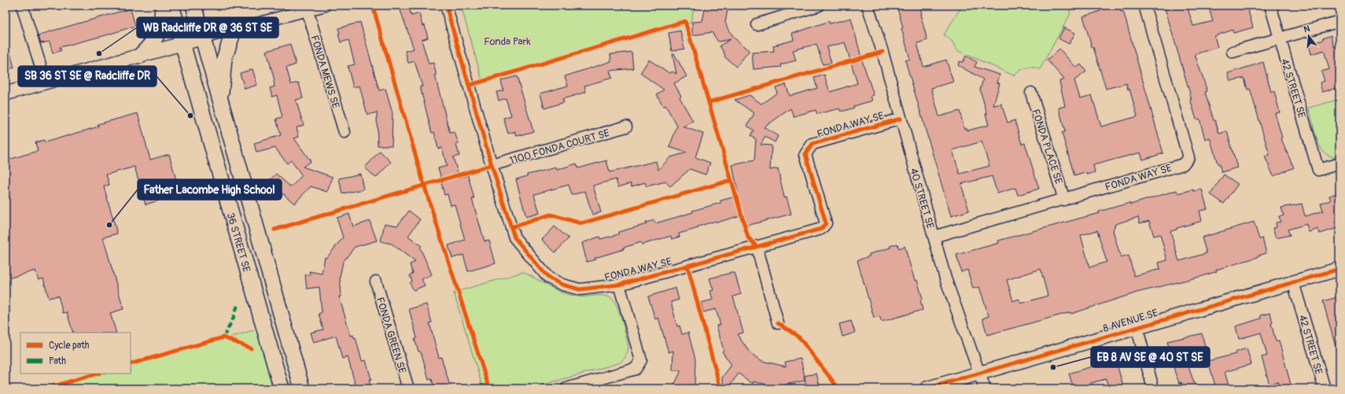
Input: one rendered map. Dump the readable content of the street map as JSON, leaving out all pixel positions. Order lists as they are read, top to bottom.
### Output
{
  "streets": {
    "main road": ["36 STREET SE"],
    "street": [
      "FONDA MEWS SE",
      "42 STREET SE",
      "FONDA WAY SE",
      "1100 FONDA COURT SE",
      "FONDA PLACE SE",
      "40 STREET SE",
      "8 AVENUE SE",
      "FONDA GREEN SE"
    ]
  },
  "crossings": [
    ["42 STREET SE", "8 AVENUE SE"],
    ["FONDA WAY SE", "1100 FONDA COURT SE"],
    ["FONDA WAY SE", "FONDA PLACE SE"],
    ["FONDA WAY SE", "40 STREET SE"],
    ["40 STREET SE", "8 AVENUE SE"]
  ],
  "parks": ["Fonda Park"],
  "places": [
    "WB Radcliffe DR @ 36 ST SE",
    "SB 36 ST SE @ Radcliffe DR",
    "Father Lacombe High School",
    "EB 8 AV SE @ 40 ST SE"
  ],
  "legend": ["Cycle path", "Path"],
  "north": "top"
}
